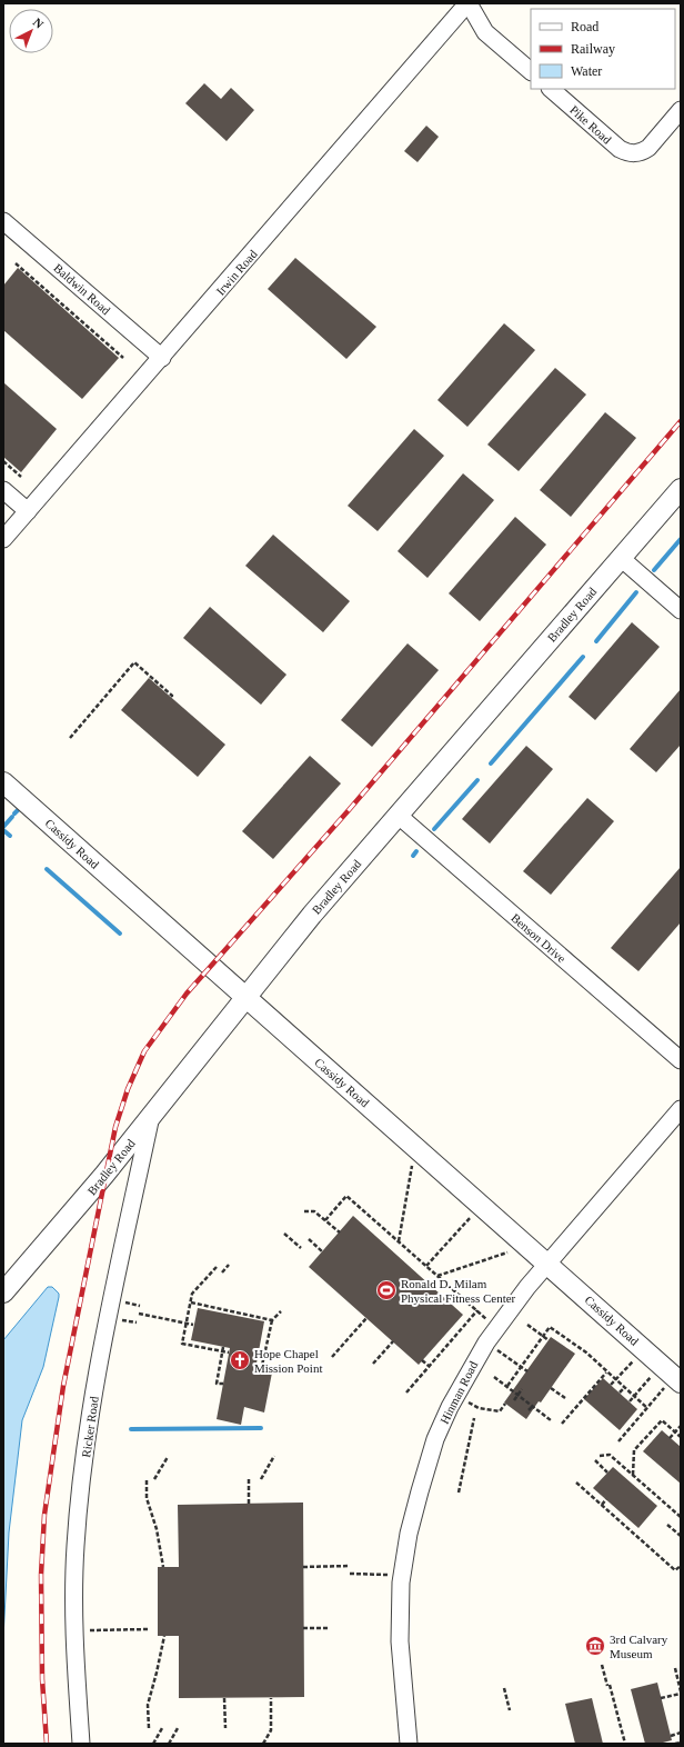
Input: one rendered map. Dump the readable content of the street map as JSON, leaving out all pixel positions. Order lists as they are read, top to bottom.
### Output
{
  "streets": {
    "street": [
      "Pike Road",
      "Irwin Road",
      "Baldwin Road",
      "Bradley Road",
      "Cassidy Road",
      "Benson Drive",
      "Hinman Road",
      "Ricker Road"
    ]
  },
  "crossings": [
    ["Irwin Road", "Baldwin Road"],
    ["Bradley Road", "Cassidy Road"],
    ["Bradley Road", "Benson Drive"],
    ["Bradley Road", "Ricker Road"],
    ["Cassidy Road", "Hinman Road"]
  ],
  "places": {
    "sports": ["Ronald D. Milam Physical Fitness Center"],
    "church": ["Hope Chapel Mission Point"],
    "museum": ["3rd Calvary Museum"]
  },
  "legend": ["Road", "Railway", "Water"],
  "north": "top right"
}
